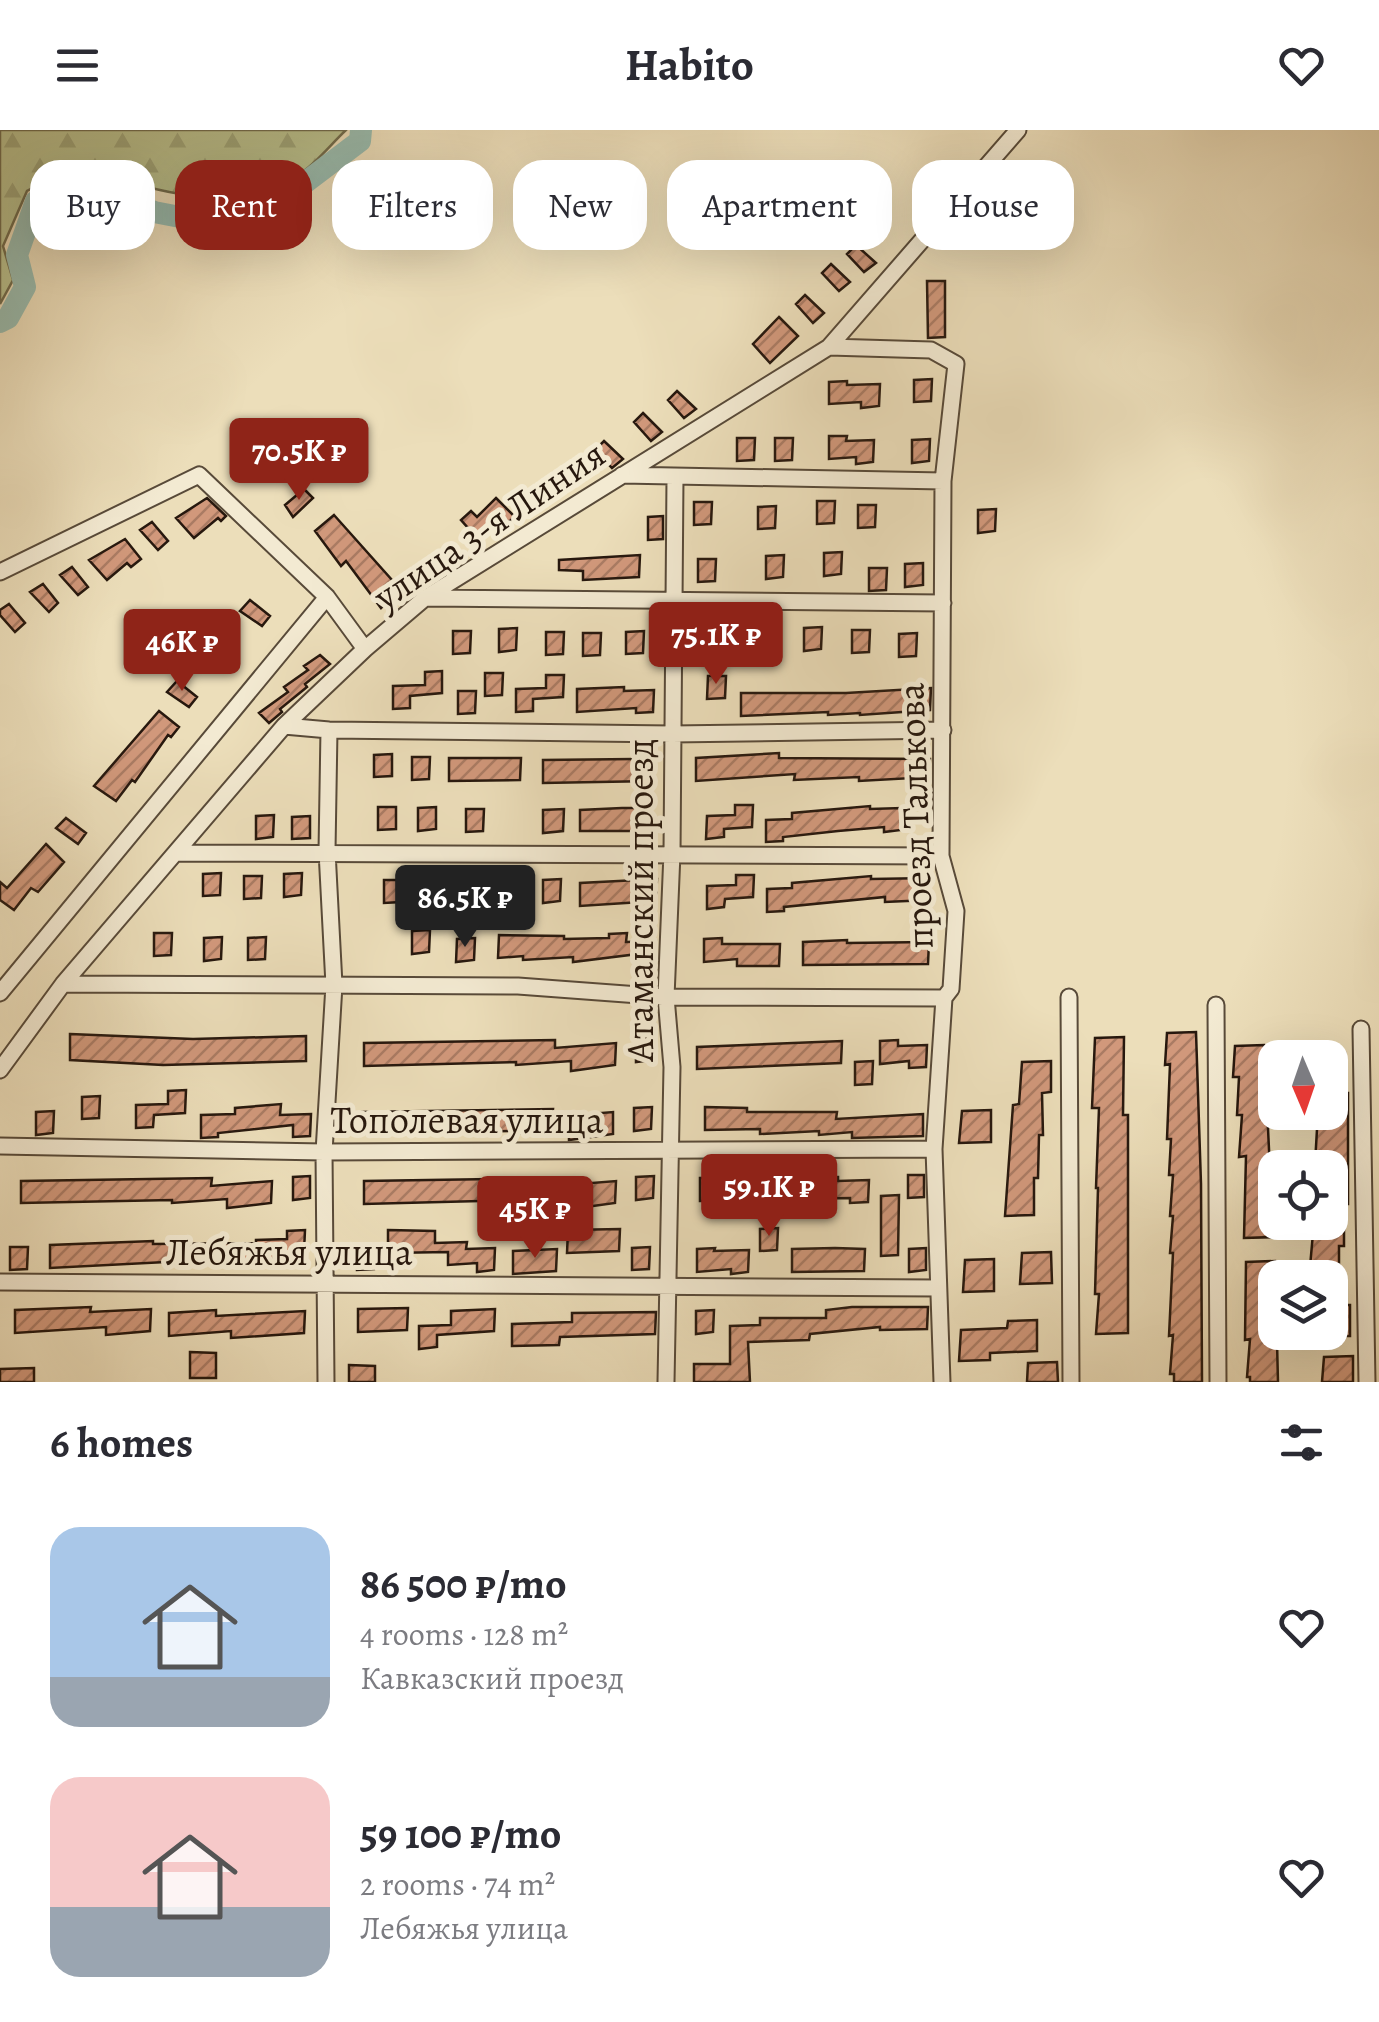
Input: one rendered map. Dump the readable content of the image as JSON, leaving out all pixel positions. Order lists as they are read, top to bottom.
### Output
{
  "streets": {
    "street": [
      "улица 3-я Линия",
      "проезд Талькова",
      "Атаманский проезд",
      "Тополевая улица",
      "Лебяжья улица"
    ]
  },
  "crossings": [
    ["улица 3-я Линия", "проезд Талькова"],
    ["проезд Талькова", "Тополевая улица"],
    ["проезд Талькова", "Лебяжья улица"],
    ["Атаманский проезд", "Тополевая улица"],
    ["Атаманский проезд", "Лебяжья улица"]
  ],
  "north": "bottom",
  "page": {
    "header": "Habito",
    "chip": [
      "Buy",
      "Rent",
      "Filters",
      "New",
      "Apartment",
      "House"
    ],
    "price": [
      "70.5K ₽",
      "75.1K ₽",
      "46K ₽",
      "86.5K ₽",
      "59.1K ₽",
      "45K ₽"
    ],
    "heading": "6 homes",
    "list": [
      {
        "name": "86 500 ₽/mo",
        "note": "4 rooms · 128 m² · Кавказский проезд"
      },
      {
        "name": "59 100 ₽/mo",
        "note": "2 rooms · 74 m² · Лебяжья улица"
      }
    ]
  }
}
